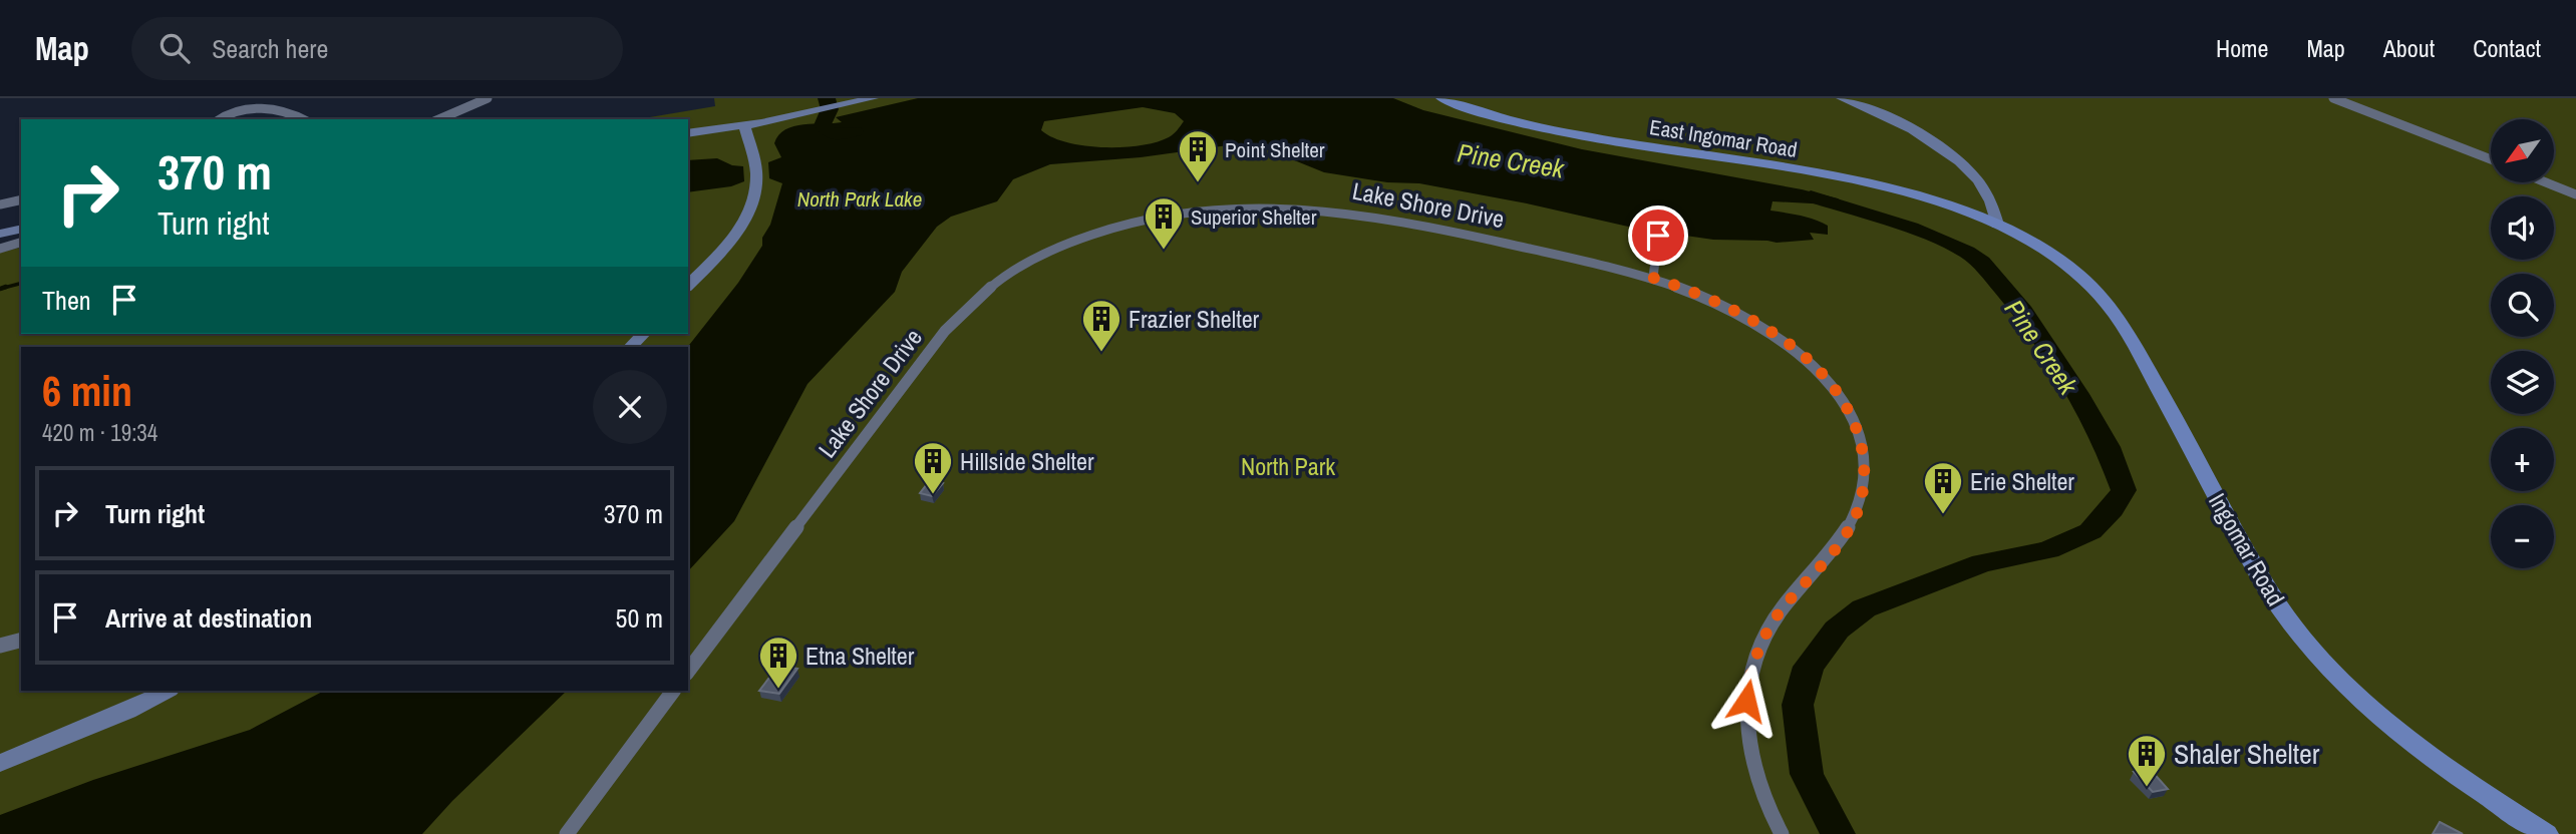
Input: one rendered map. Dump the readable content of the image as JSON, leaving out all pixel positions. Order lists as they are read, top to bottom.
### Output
{
  "streets": {
    "main road": ["East Ingomar Road", "Ingomar Road"],
    "street": ["Lake Shore Drive"]
  },
  "crossings": [
    ["East Ingomar Road", "Ingomar Road"]
  ],
  "water": ["Pine Creek", "North Park Lake"],
  "parks": ["North Park"],
  "places": {
    "building": [
      "Point Shelter",
      "Superior Shelter",
      "Frazier Shelter",
      "Hillside Shelter",
      "Erie Shelter",
      "Etna Shelter",
      "Shaler Shelter"
    ]
  },
  "north": "bottom left",
  "page": {
    "header": "Map",
    "search": "Search here",
    "nav": [
      "Home",
      "Map",
      "About",
      "Contact"
    ],
    "map_buttons": ["+", "−"],
    "turn": ["370 m", "Turn right"],
    "then": "Then",
    "heading": ["6 min", "420 m · 19:34"],
    "list": [
      {
        "name": "Turn right",
        "value": "370 m"
      },
      {
        "name": "Arrive at destination",
        "value": "50 m"
      }
    ]
  }
}
